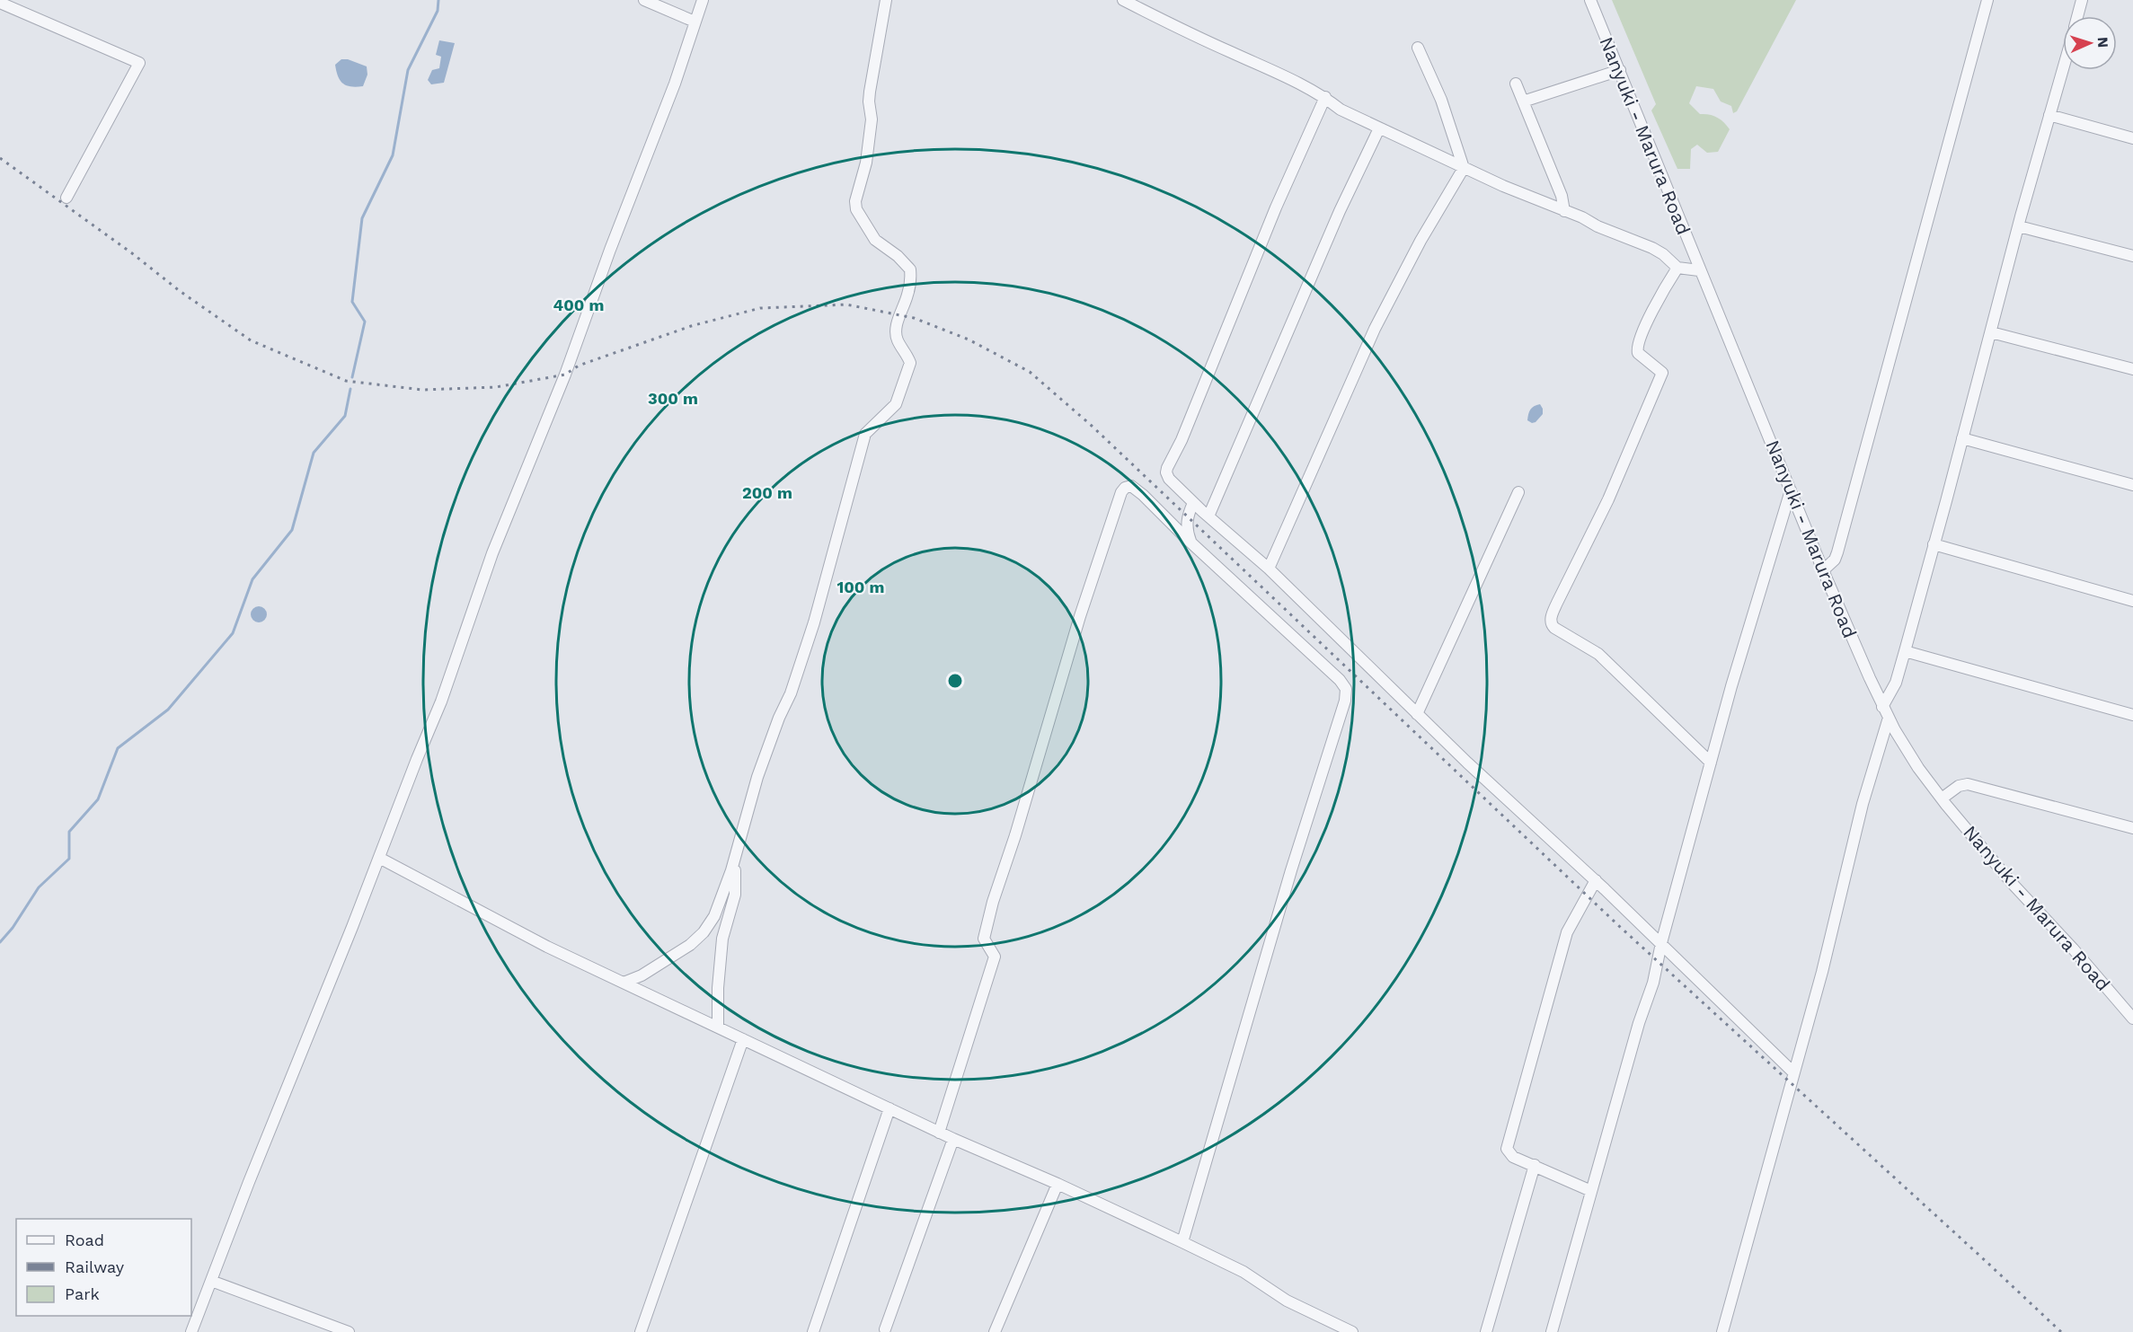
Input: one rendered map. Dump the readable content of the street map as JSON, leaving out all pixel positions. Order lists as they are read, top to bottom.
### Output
{
  "streets": {
    "street": ["Nanyuki - Marura Road"]
  },
  "legend": ["Road", "Railway", "Park"],
  "north": "right",
  "rings": [
    "400 m",
    "300 m",
    "200 m",
    "100 m"
  ]
}
